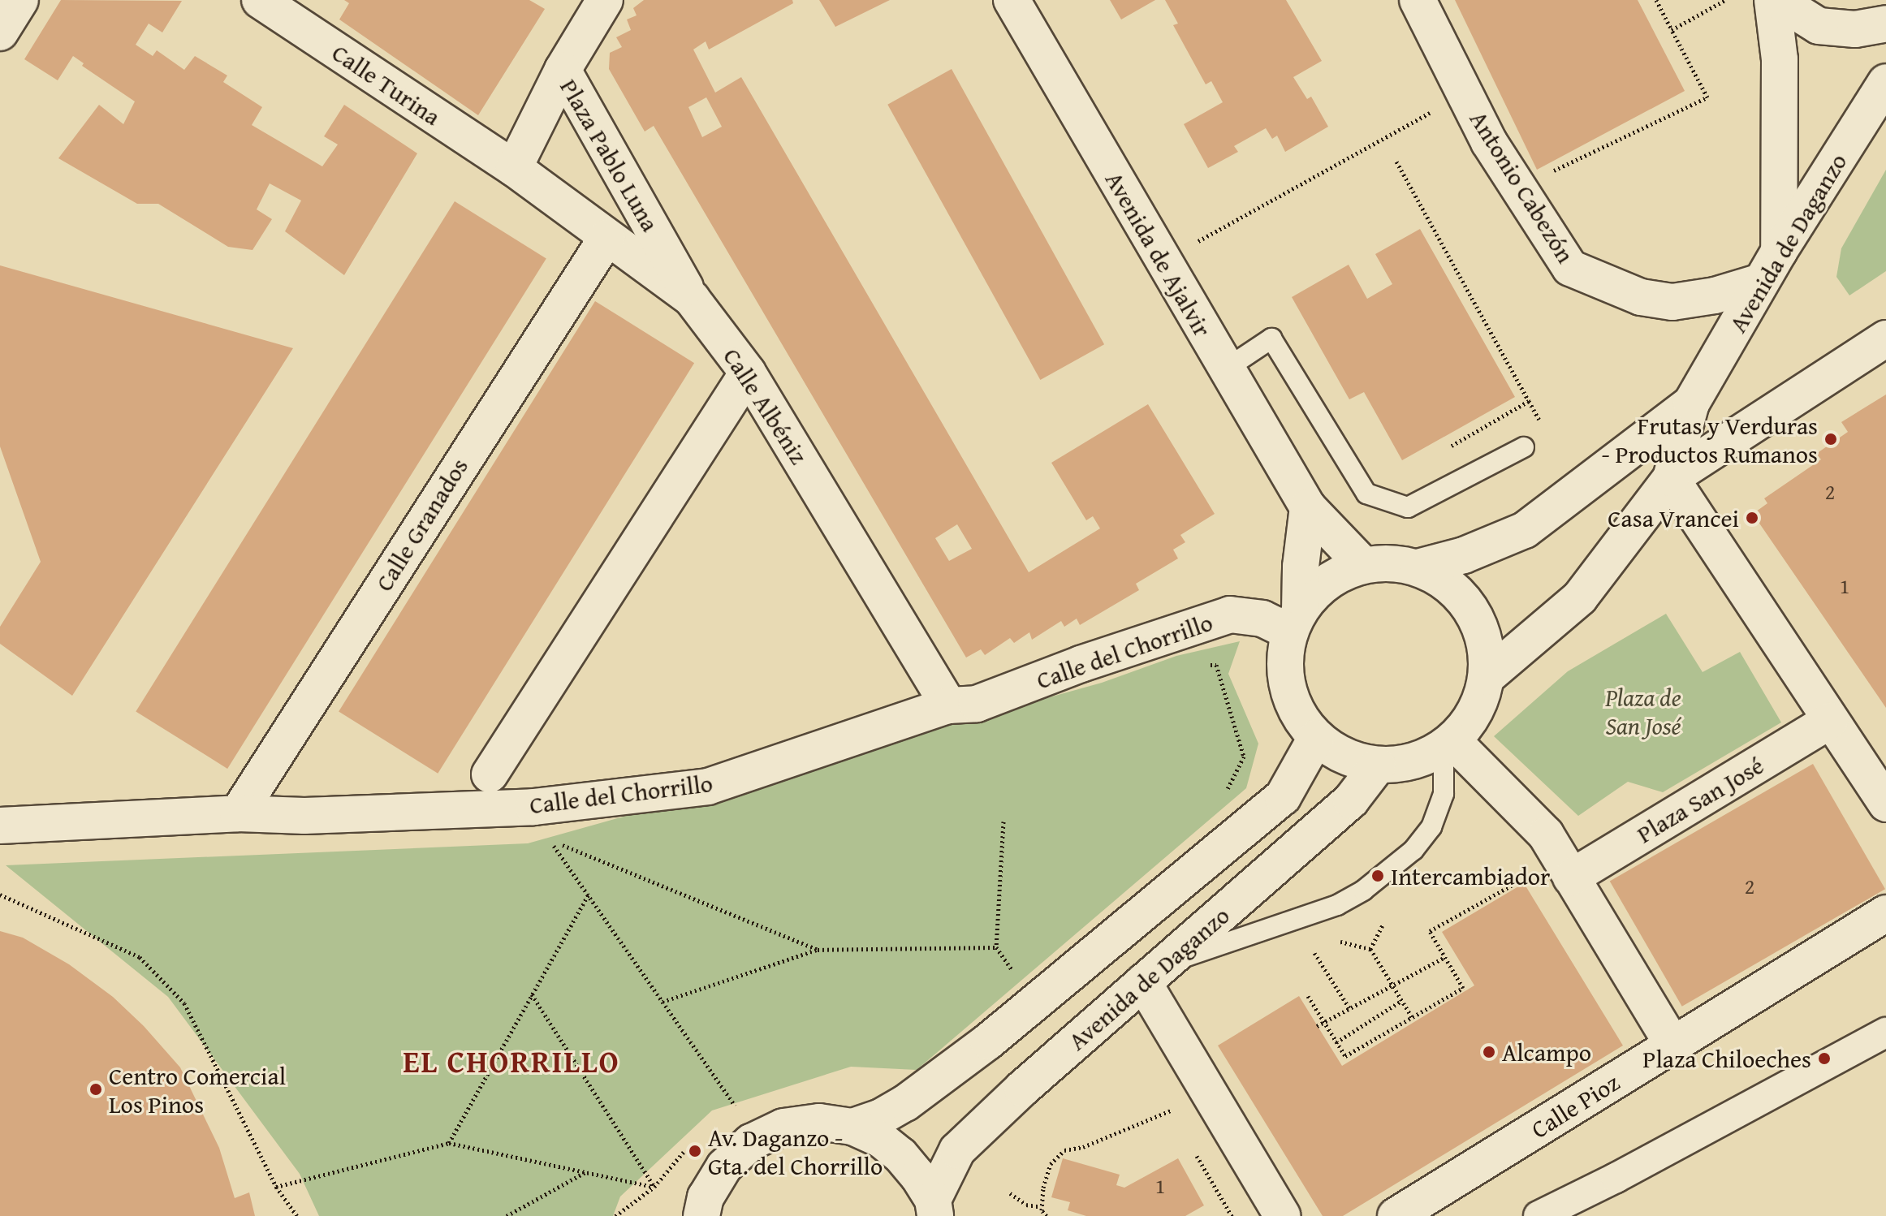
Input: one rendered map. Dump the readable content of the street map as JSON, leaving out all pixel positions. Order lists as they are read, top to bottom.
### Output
{
  "streets": {
    "street": [
      "Calle Turina",
      "Plaza Pablo Luna",
      "Antonio Cabezón",
      "Avenida de Daganzo",
      "Avenida de Ajalvir",
      "Calle Albéniz",
      "Calle Granados",
      "Calle del Chorrillo",
      "Plaza San José",
      "Calle Pioz"
    ]
  },
  "crossings": [
    ["Calle Turina", "Plaza Pablo Luna"],
    ["Calle Turina", "Calle Albéniz"],
    ["Plaza Pablo Luna", "Calle Albéniz"],
    ["Antonio Cabezón", "Avenida de Daganzo"],
    ["Avenida de Daganzo", "Avenida de Ajalvir"],
    ["Avenida de Daganzo", "Calle del Chorrillo"],
    ["Avenida de Ajalvir", "Calle del Chorrillo"],
    ["Calle Albéniz", "Calle Granados"],
    ["Calle Albéniz", "Calle del Chorrillo"],
    ["Calle Granados", "Calle del Chorrillo"]
  ],
  "districts": ["EL CHORRILLO"],
  "parks": ["Plaza de San José"],
  "places": [
    "Frutas y Verduras - Productos Rumanos",
    "Casa Vrancei",
    "Intercambiador",
    "Alcampo",
    "Plaza Chiloeches",
    "Centro Comercial Los Pinos",
    "Av. Daganzo - Gta. del Chorrillo"
  ],
  "house_numbers": [
    "2",
    "1",
    "2",
    "1"
  ]
}
